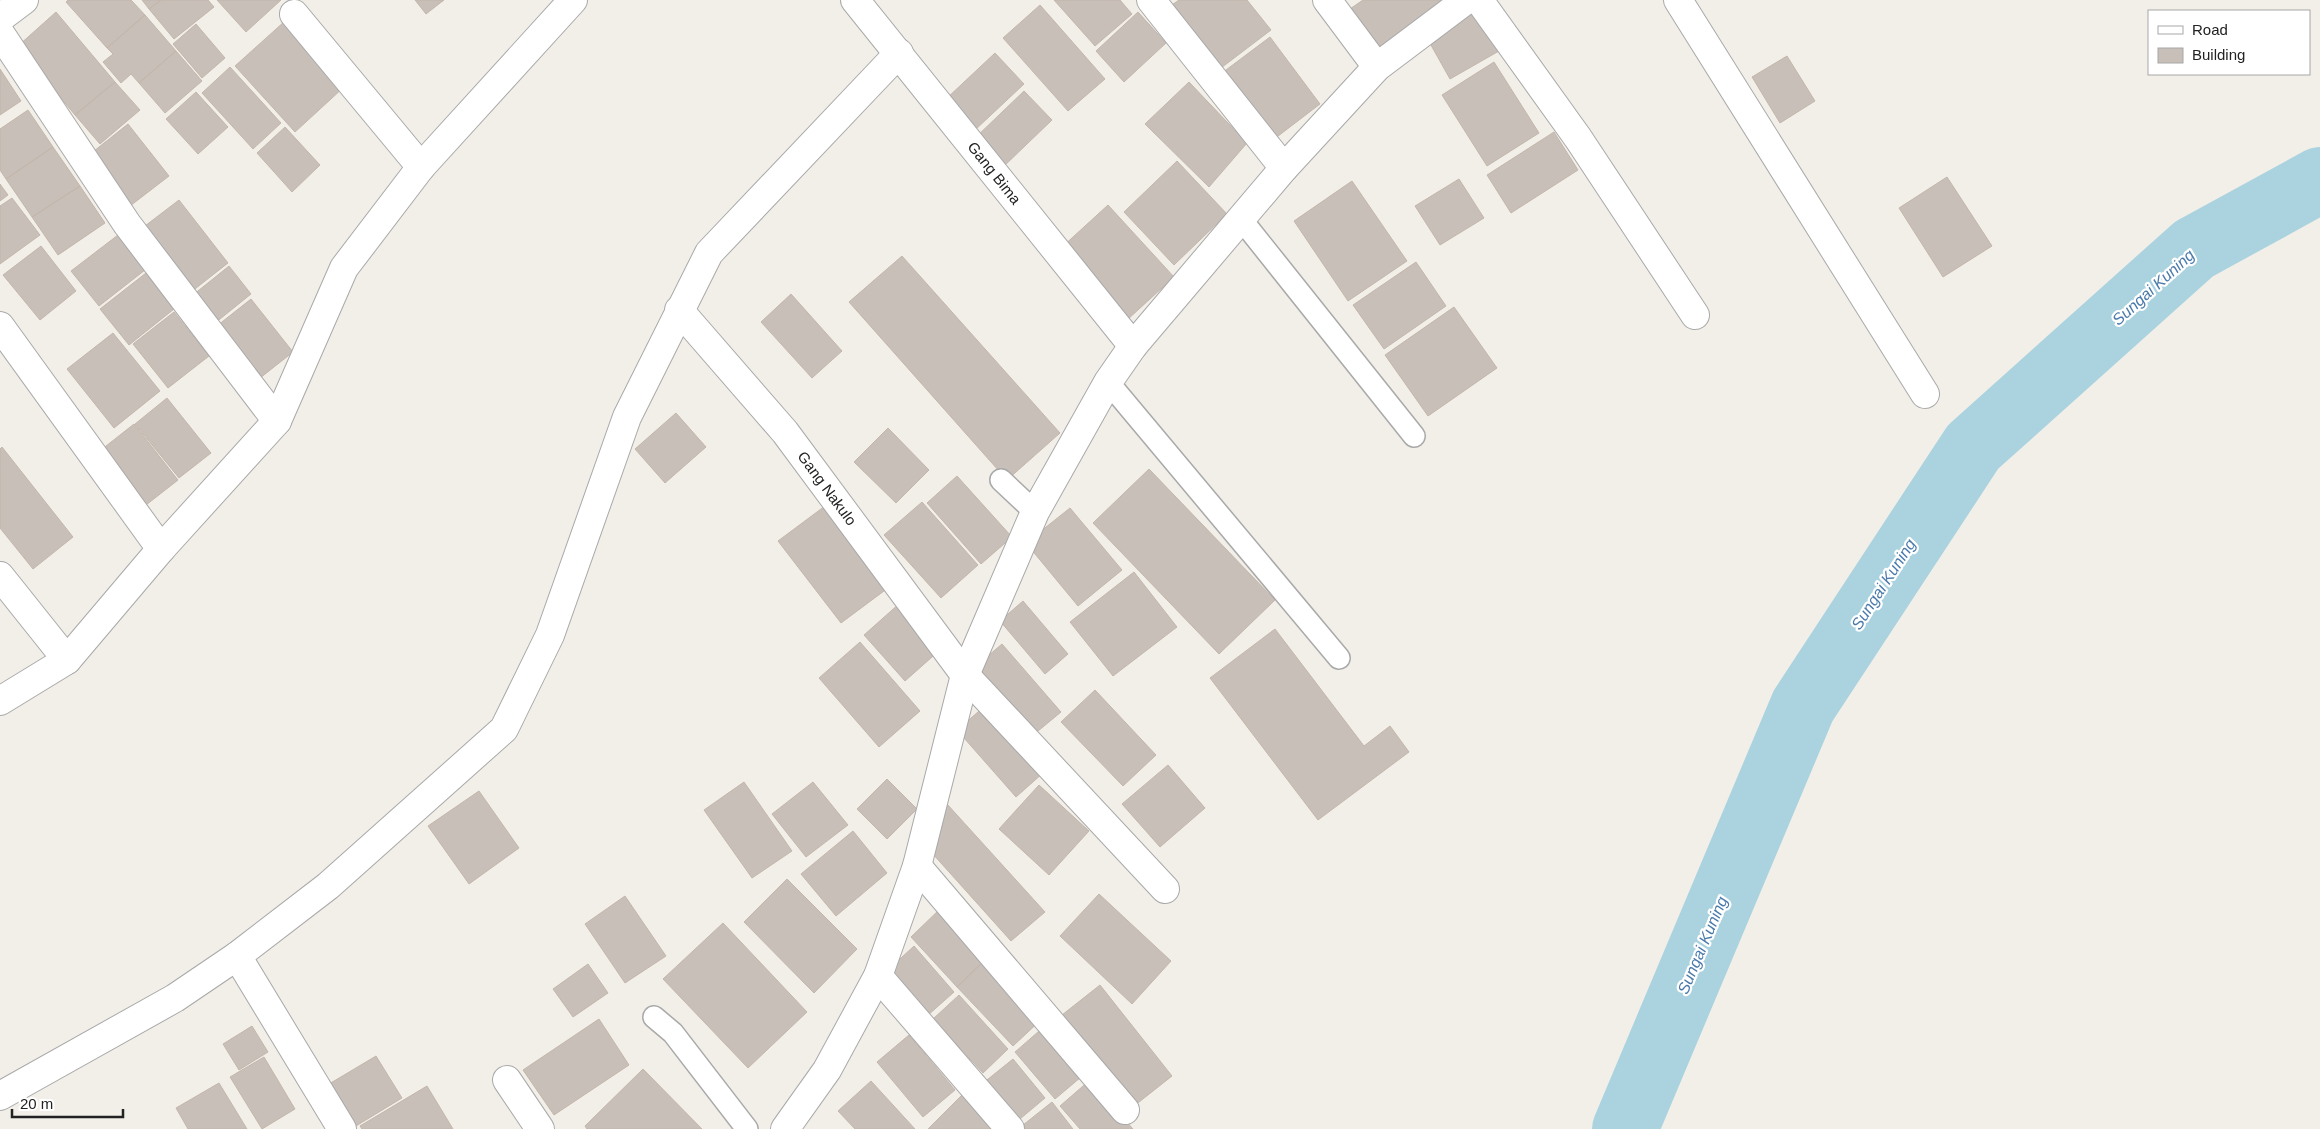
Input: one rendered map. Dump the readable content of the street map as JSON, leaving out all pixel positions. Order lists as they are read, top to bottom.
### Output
{
  "streets": {
    "street": ["Gang Bima", "Gang Nakulo"]
  },
  "water": ["Sungai Kuning"],
  "legend": ["Road", "Building"],
  "scale_bar": "20 m"
}
